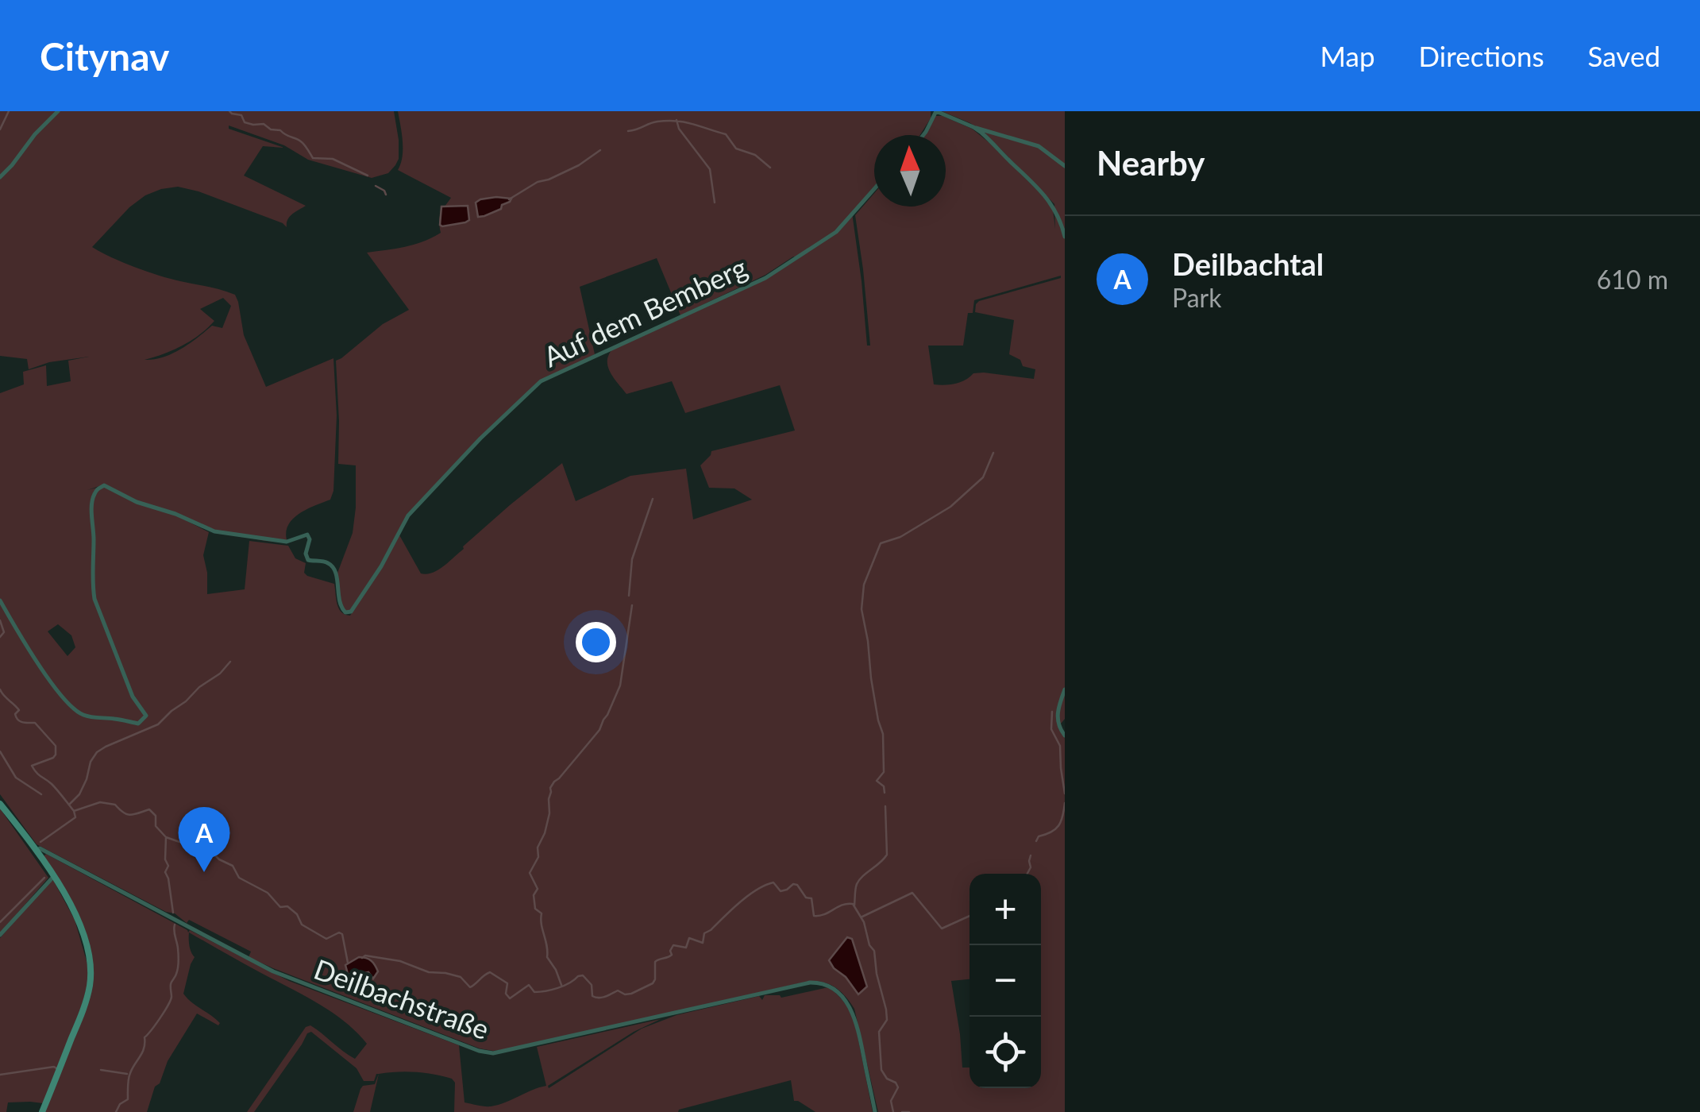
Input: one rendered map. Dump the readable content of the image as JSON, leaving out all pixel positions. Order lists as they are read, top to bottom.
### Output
{
  "streets": {
    "street": ["Auf dem Bemberg", "Deilbachstraße"]
  },
  "north": "top",
  "page": {
    "header": "Citynav",
    "nav": ["Map", "Directions", "Saved"],
    "heading": "Nearby",
    "list": [
      {
        "mark": "A",
        "name": "Deilbachtal",
        "note": "Park",
        "value": "610 m"
      }
    ],
    "pins": "A",
    "map_buttons": ["+", "−"]
  }
}
